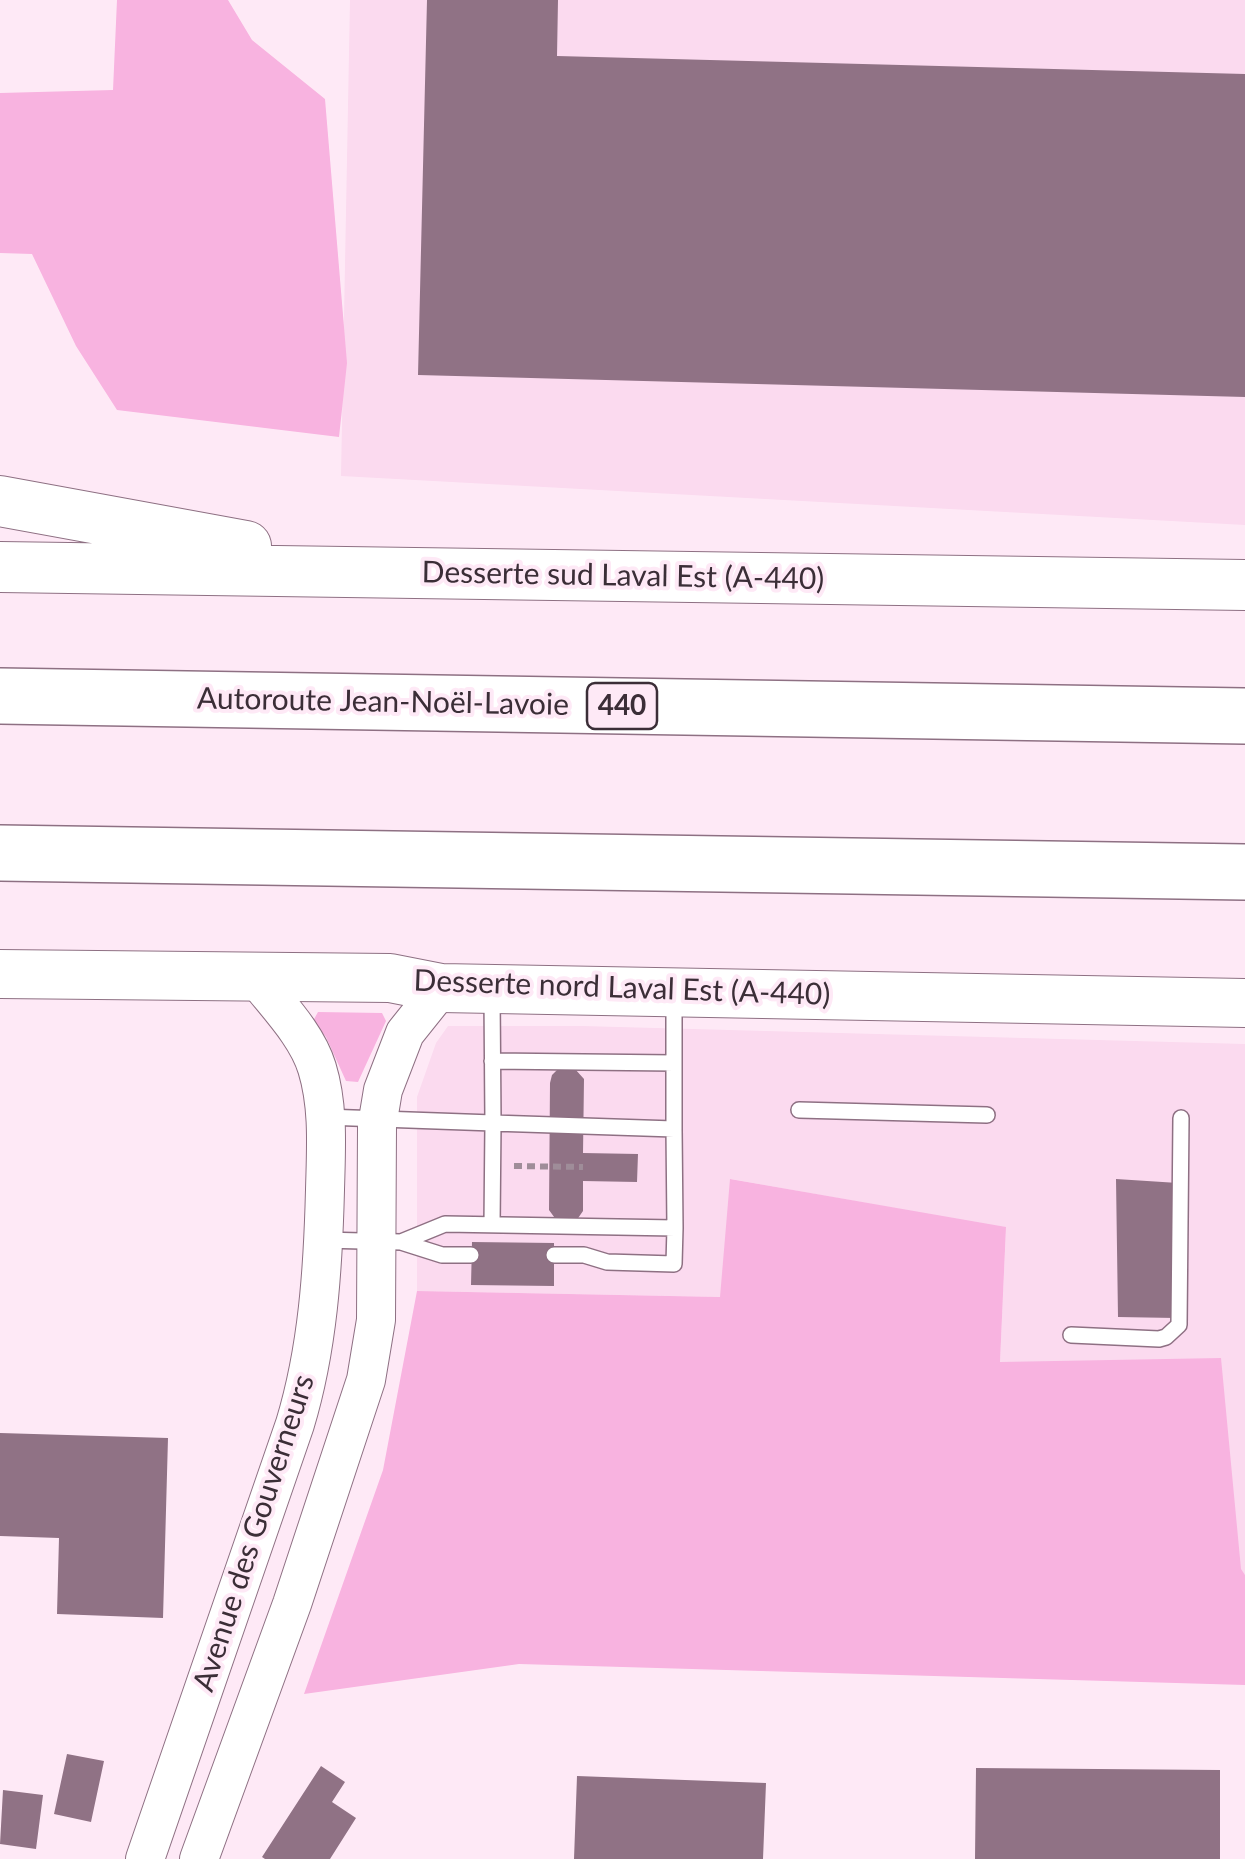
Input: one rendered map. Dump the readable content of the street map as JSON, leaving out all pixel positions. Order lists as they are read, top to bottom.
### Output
{
  "streets": {
    "highway": ["Desserte sud Laval Est (A-440)", "Autoroute Jean-Noël-Lavoie", "440"],
    "main road": ["Desserte nord Laval Est (A-440)"],
    "street": ["Avenue des Gouverneurs"]
  },
  "crossings": [
    ["Desserte nord Laval Est (A-440)", "Avenue des Gouverneurs"]
  ]
}
